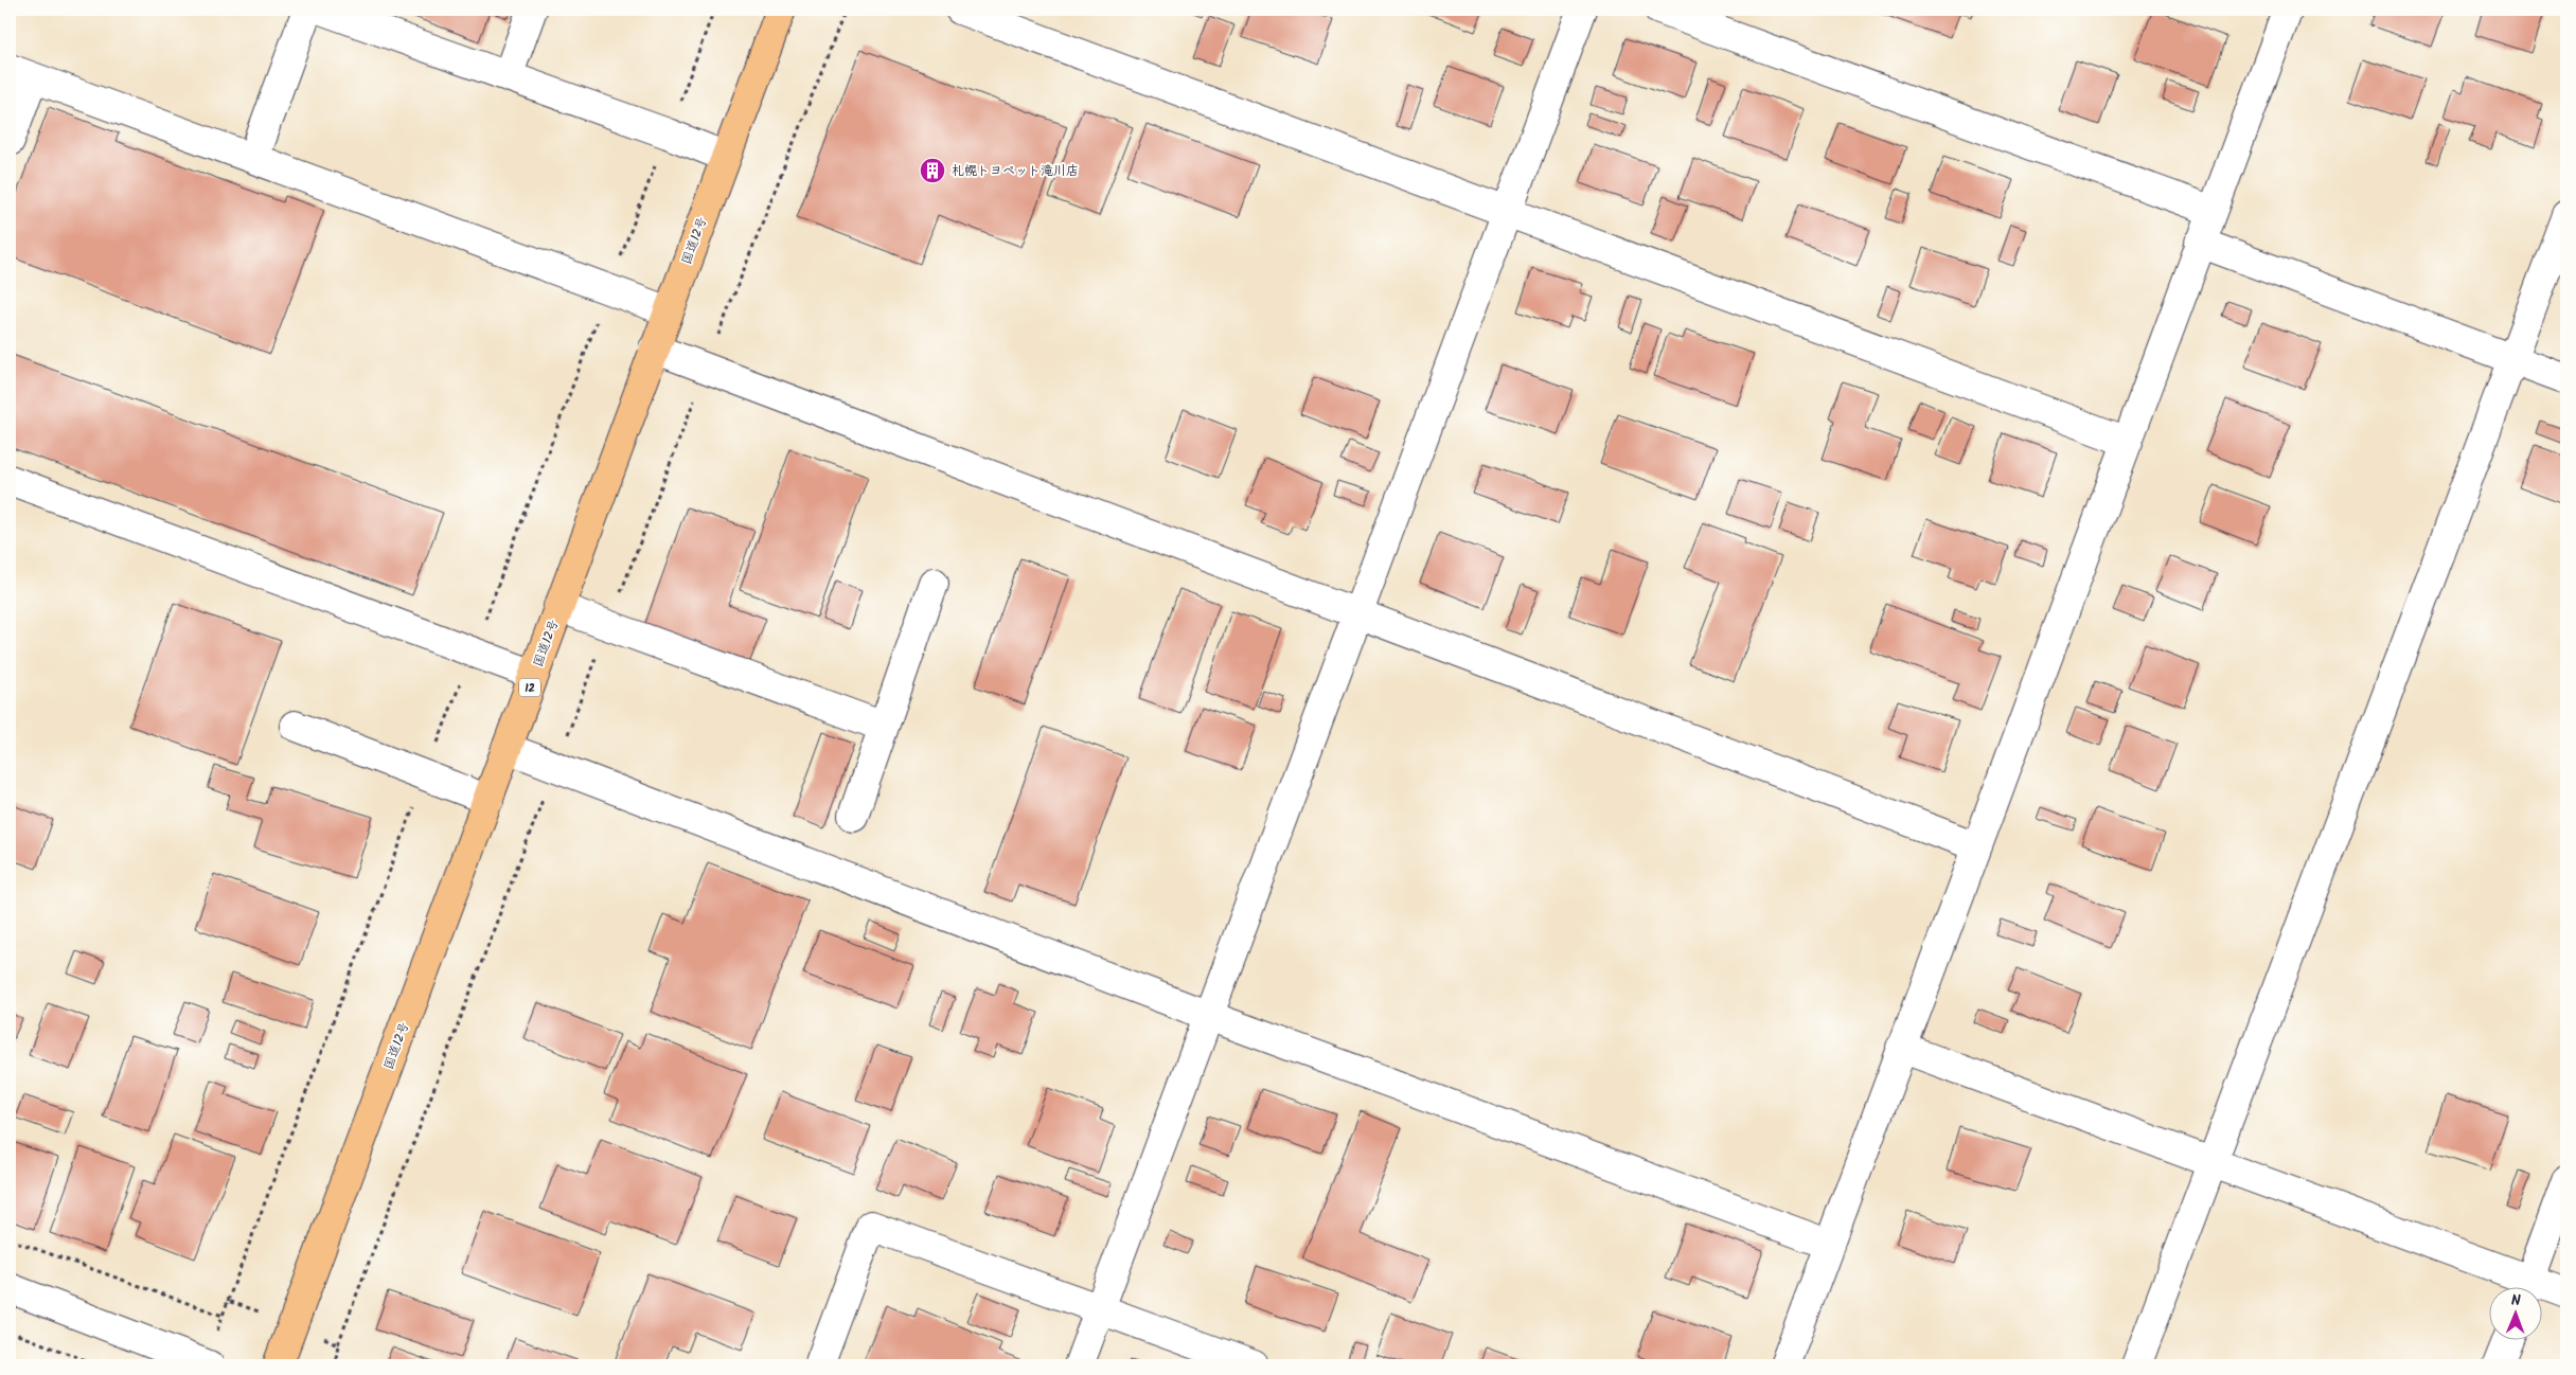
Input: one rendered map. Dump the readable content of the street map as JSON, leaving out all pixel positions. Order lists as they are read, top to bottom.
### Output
{
  "streets": {
    "highway": ["国道12号", "12"]
  },
  "places": {
    "building": ["札幌トヨペット滝川店"]
  },
  "north": "top"
}
